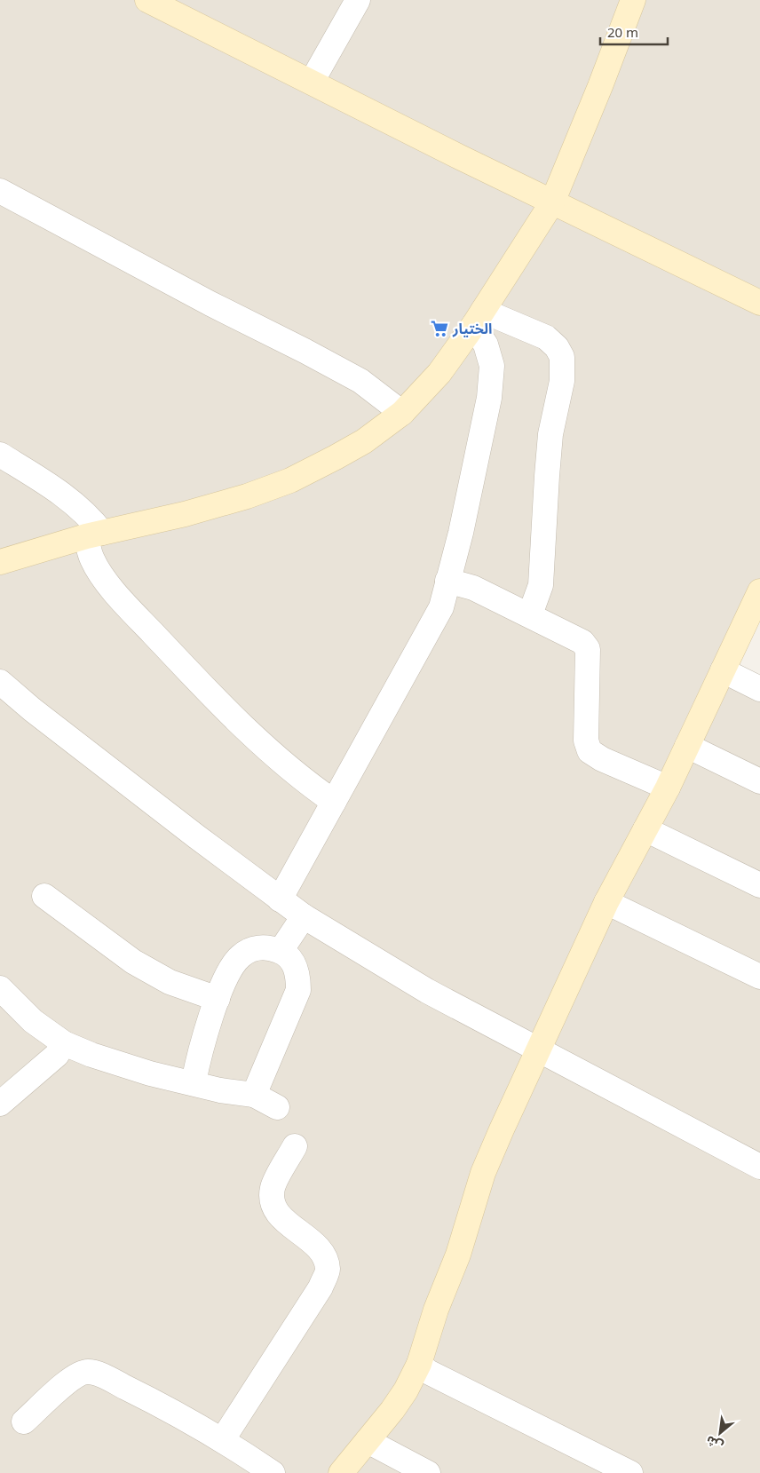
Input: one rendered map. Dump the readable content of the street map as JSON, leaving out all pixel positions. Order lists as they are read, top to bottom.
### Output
{
  "places": {
    "supermarket": ["الختيار"]
  },
  "scale_bar": "20 m",
  "north": "bottom left"
}
